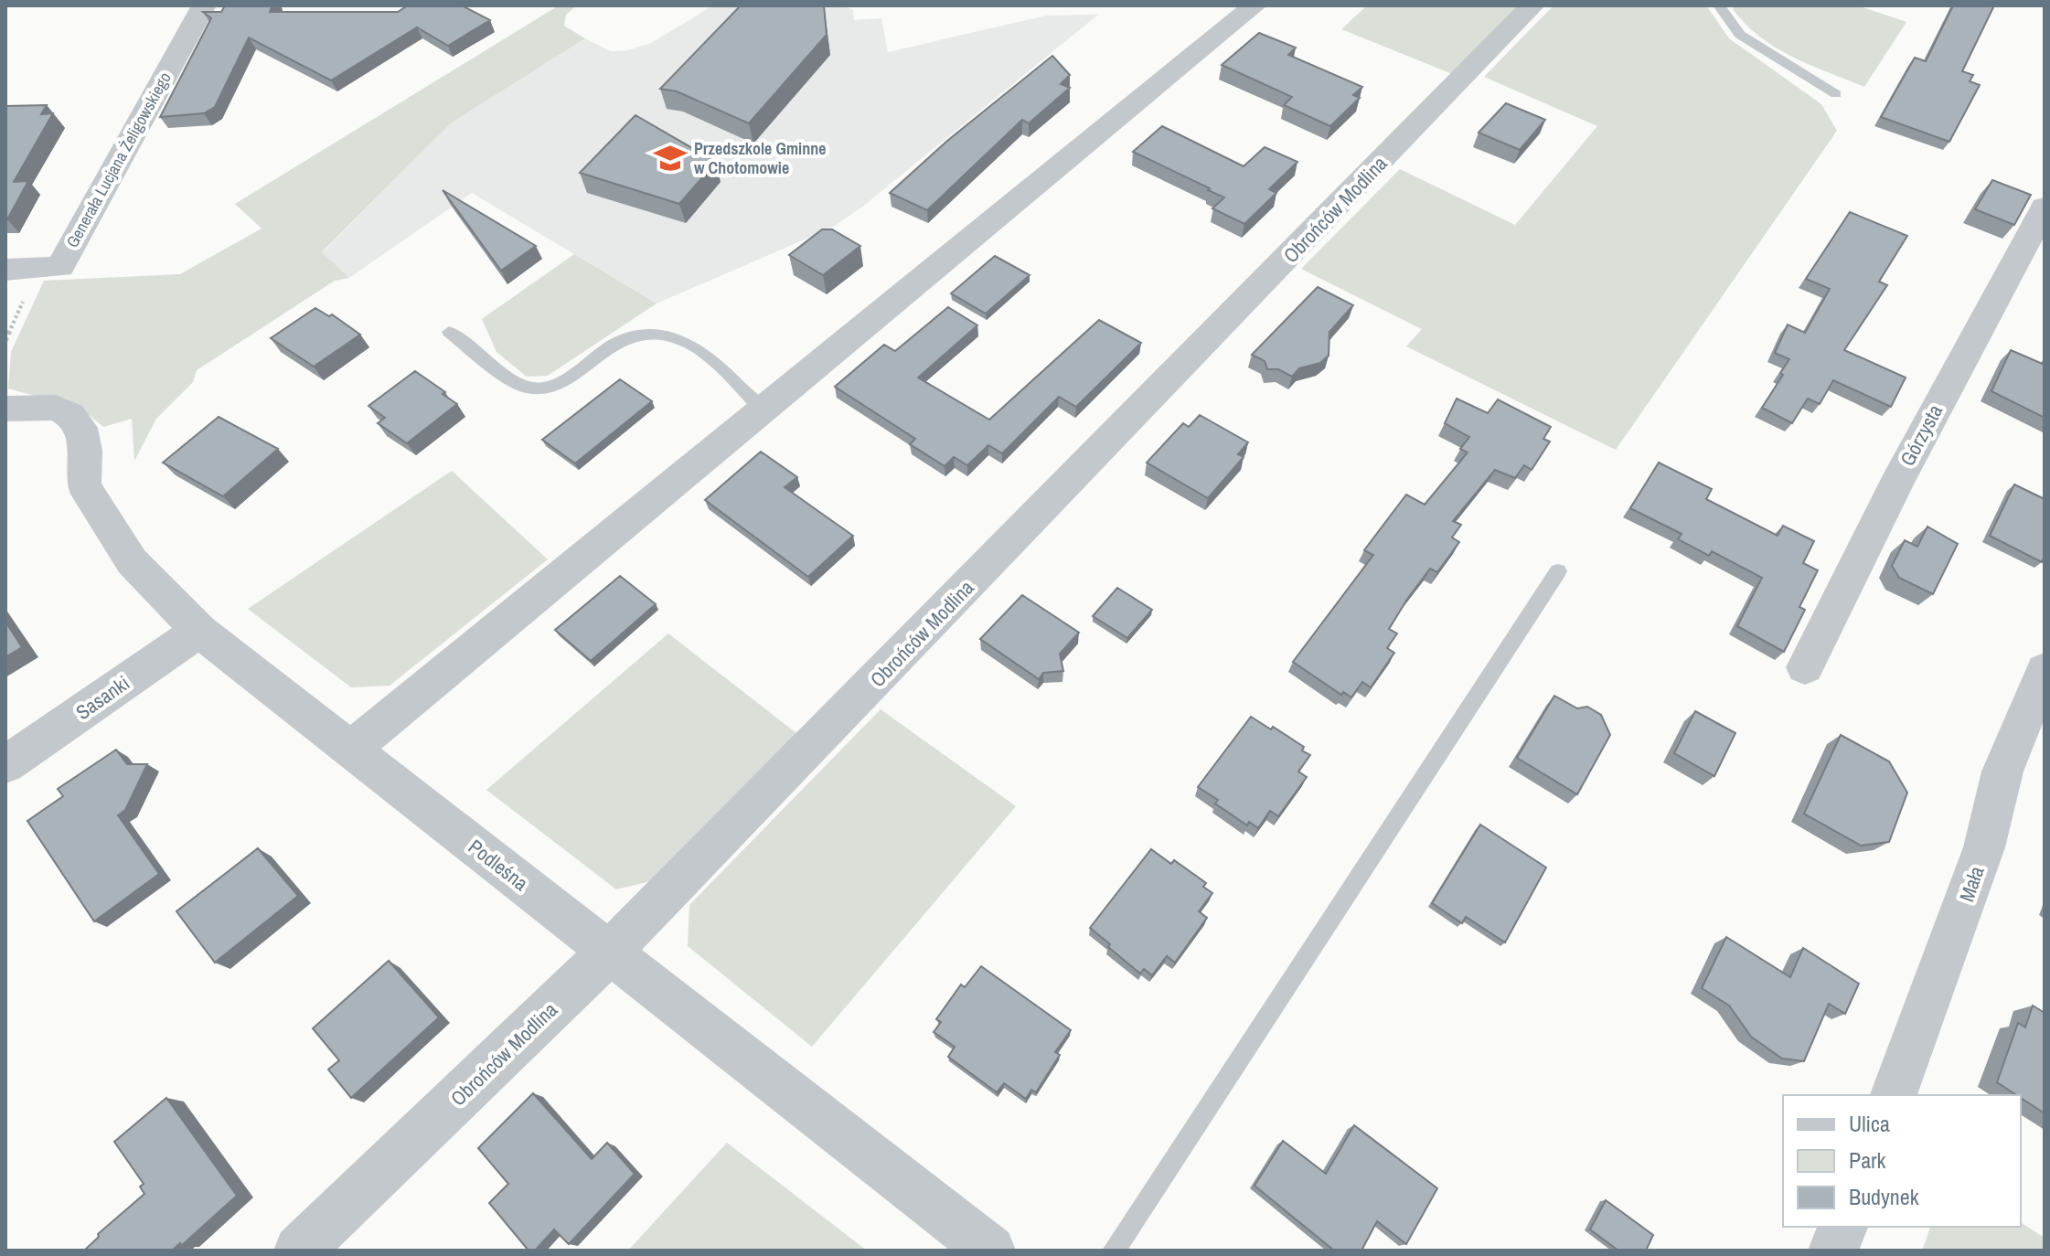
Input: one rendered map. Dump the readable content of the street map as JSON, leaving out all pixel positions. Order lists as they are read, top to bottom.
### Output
{
  "streets": {
    "street": [
      "Generała Lucjana Żeligowskiego",
      "Obrońców Modlina",
      "Górzysta",
      "Sasanki",
      "Podleśna",
      "Mała"
    ]
  },
  "crossings": [
    ["Obrońców Modlina", "Podleśna"],
    ["Sasanki", "Podleśna"]
  ],
  "places": {
    "school or university": ["Przedszkole Gminne w Chotomowie"]
  },
  "legend": ["Ulica", "Park", "Budynek"]
}
